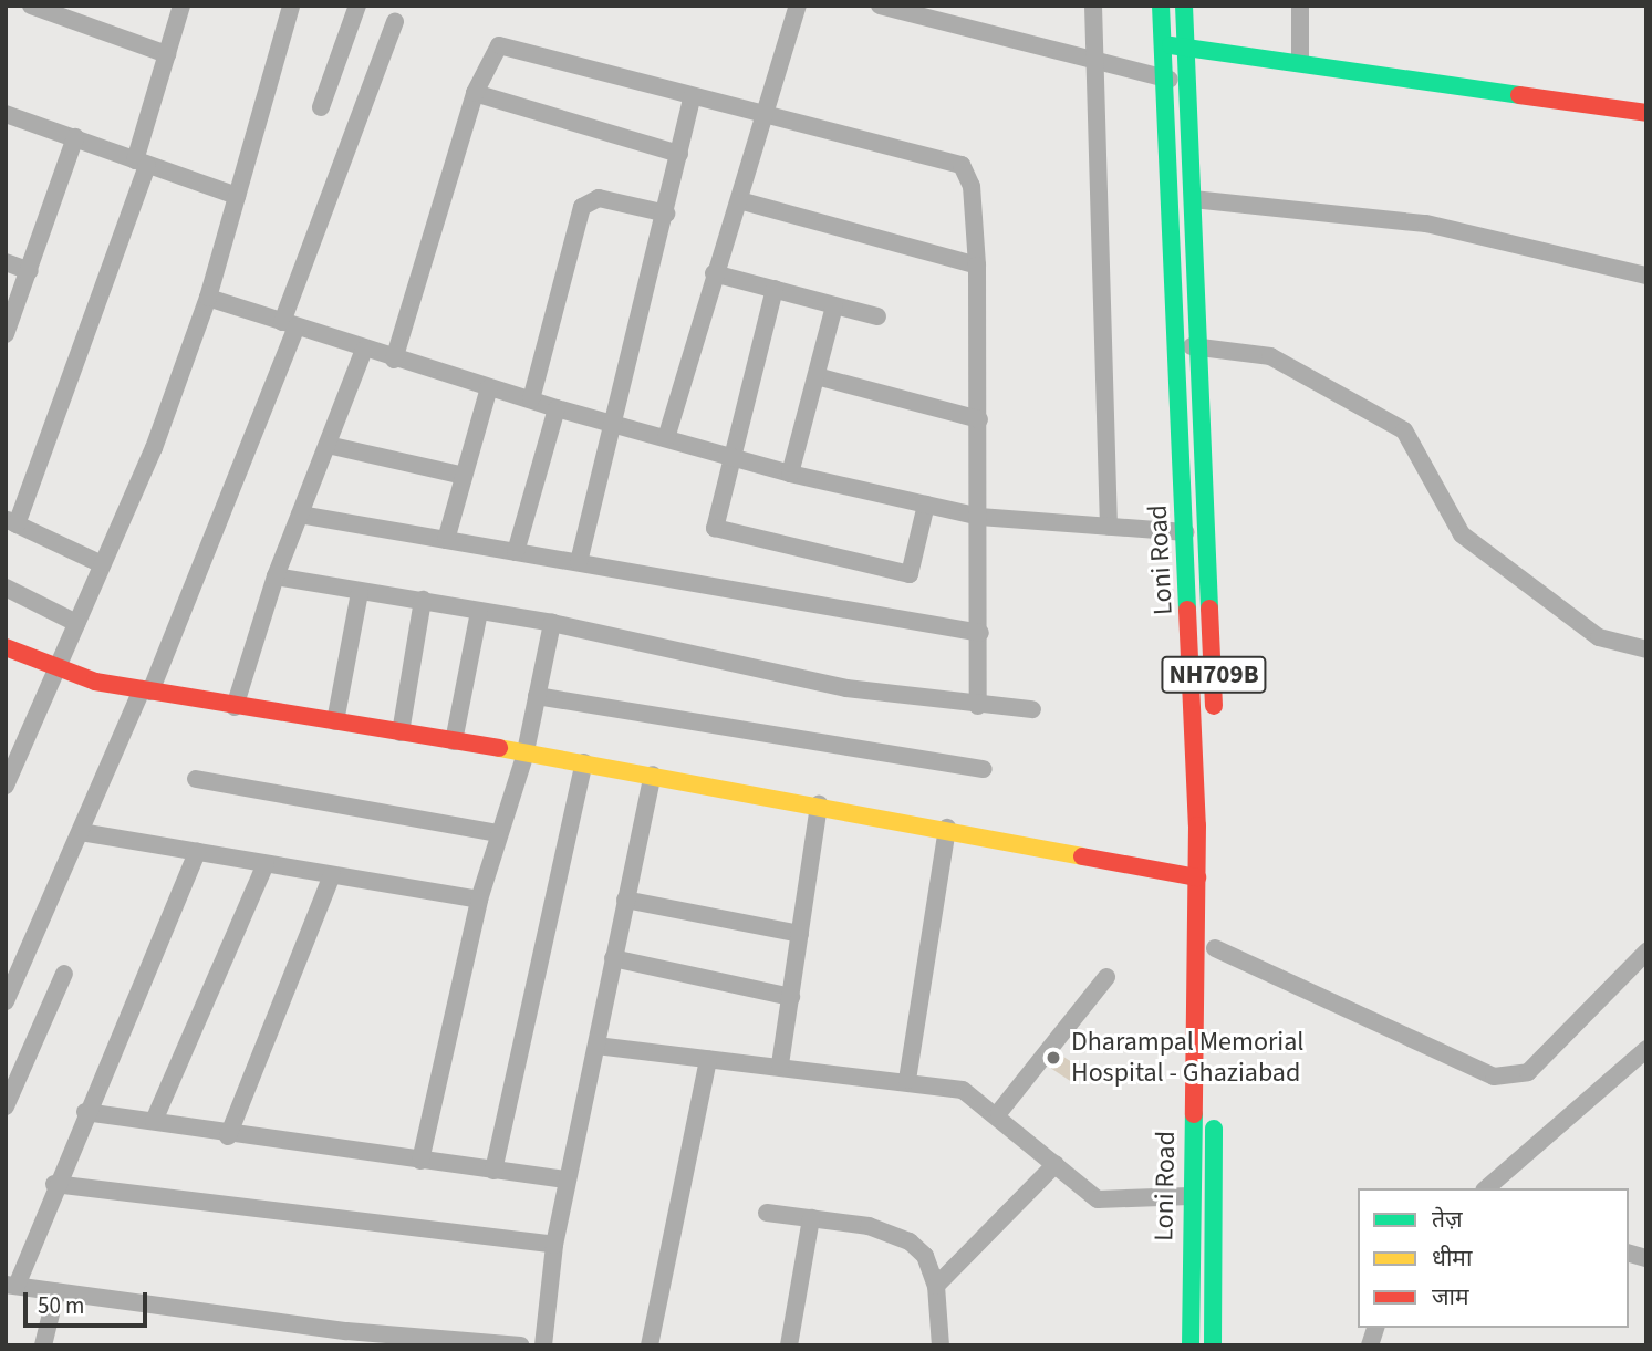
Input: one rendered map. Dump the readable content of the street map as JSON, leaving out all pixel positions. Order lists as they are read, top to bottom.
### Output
{
  "streets": {
    "main road": ["Loni Road", "NH709B"]
  },
  "places": ["Dharampal Memorial Hospital - Ghaziabad"],
  "legend": ["तेज़", "धीमा", "जाम"],
  "scale_bar": "50 m"
}
